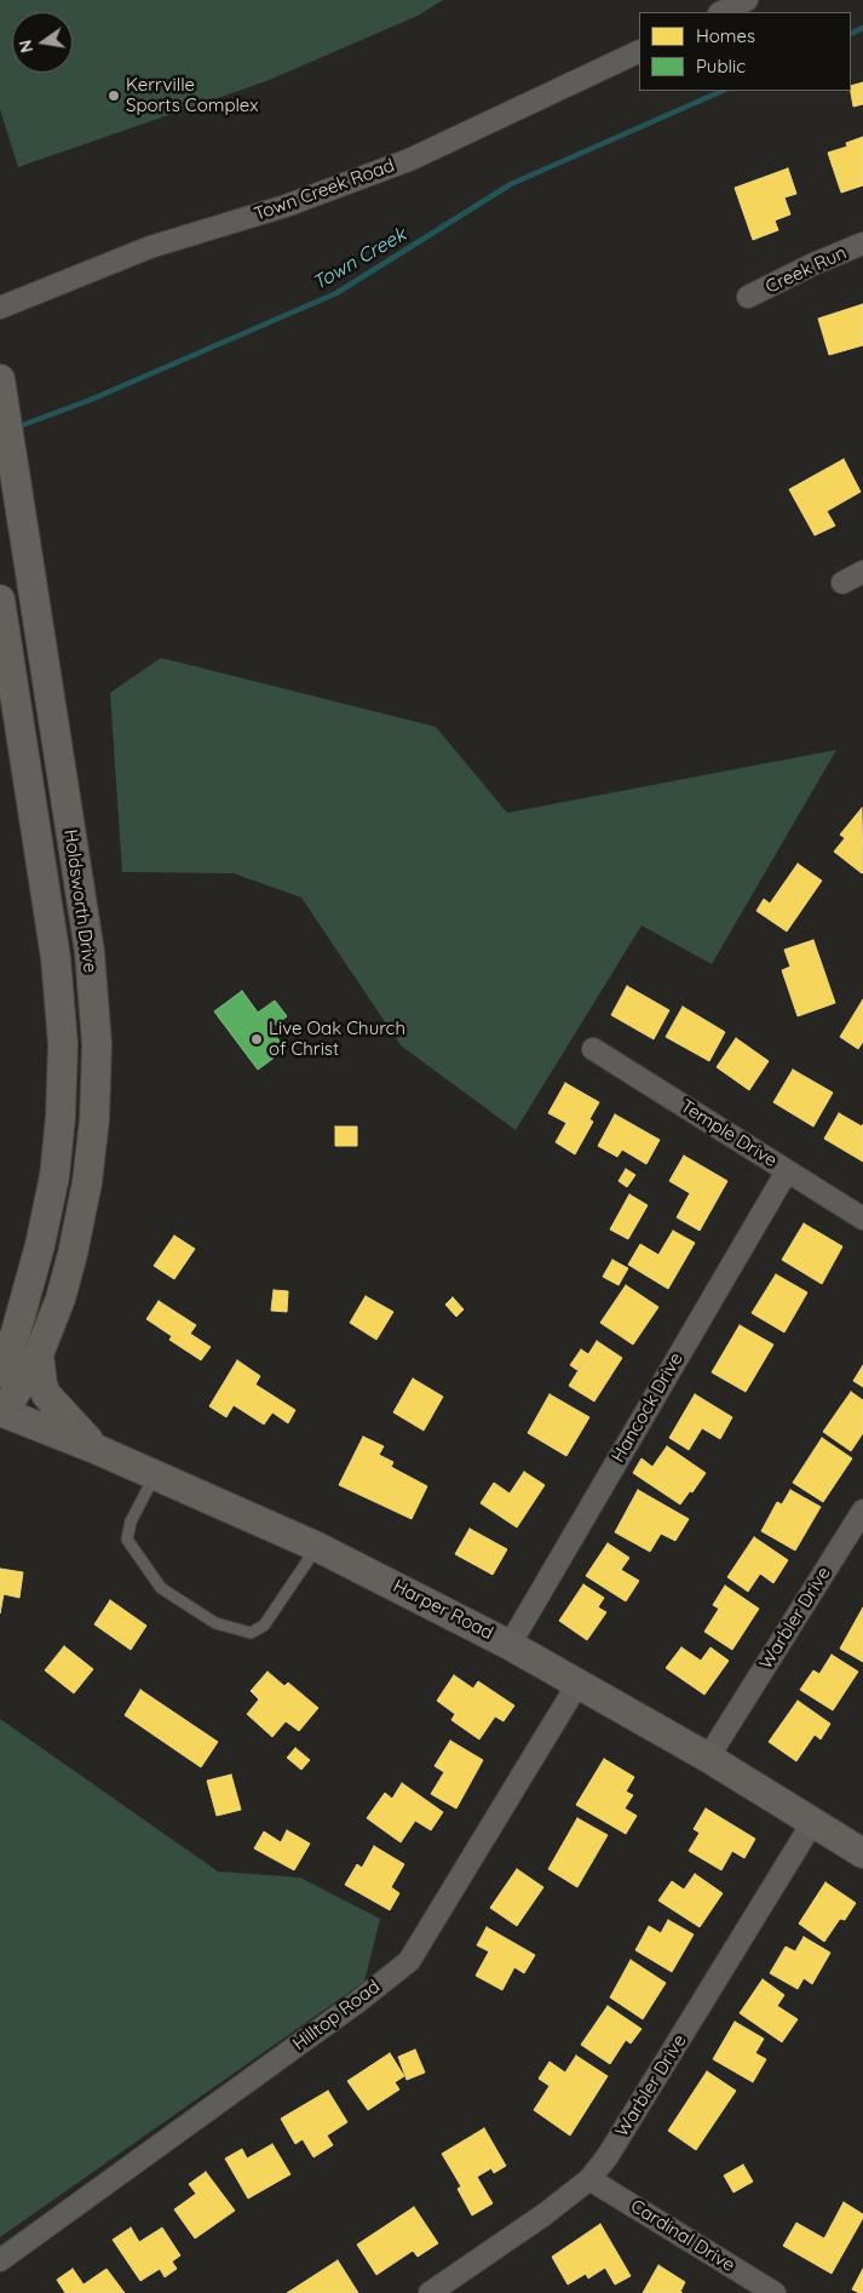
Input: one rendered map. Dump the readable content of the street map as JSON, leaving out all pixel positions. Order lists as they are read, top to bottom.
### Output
{
  "streets": {
    "main road": ["Holdsworth Drive", "Harper Road"],
    "street": [
      "Town Creek Road",
      "Creek Run",
      "Temple Drive",
      "Hancock Drive",
      "Warbler Drive",
      "Hilltop Road",
      "Cardinal Drive"
    ]
  },
  "crossings": [
    ["Holdsworth Drive", "Harper Road"],
    ["Temple Drive", "Hancock Drive"],
    ["Hancock Drive", "Harper Road"],
    ["Harper Road", "Warbler Drive"],
    ["Harper Road", "Hilltop Road"],
    ["Warbler Drive", "Cardinal Drive"]
  ],
  "water": ["Town Creek"],
  "places": ["Kerrville Sports Complex", "Live Oak Church of Christ"],
  "legend": ["Homes", "Public"],
  "north": "left"
}
